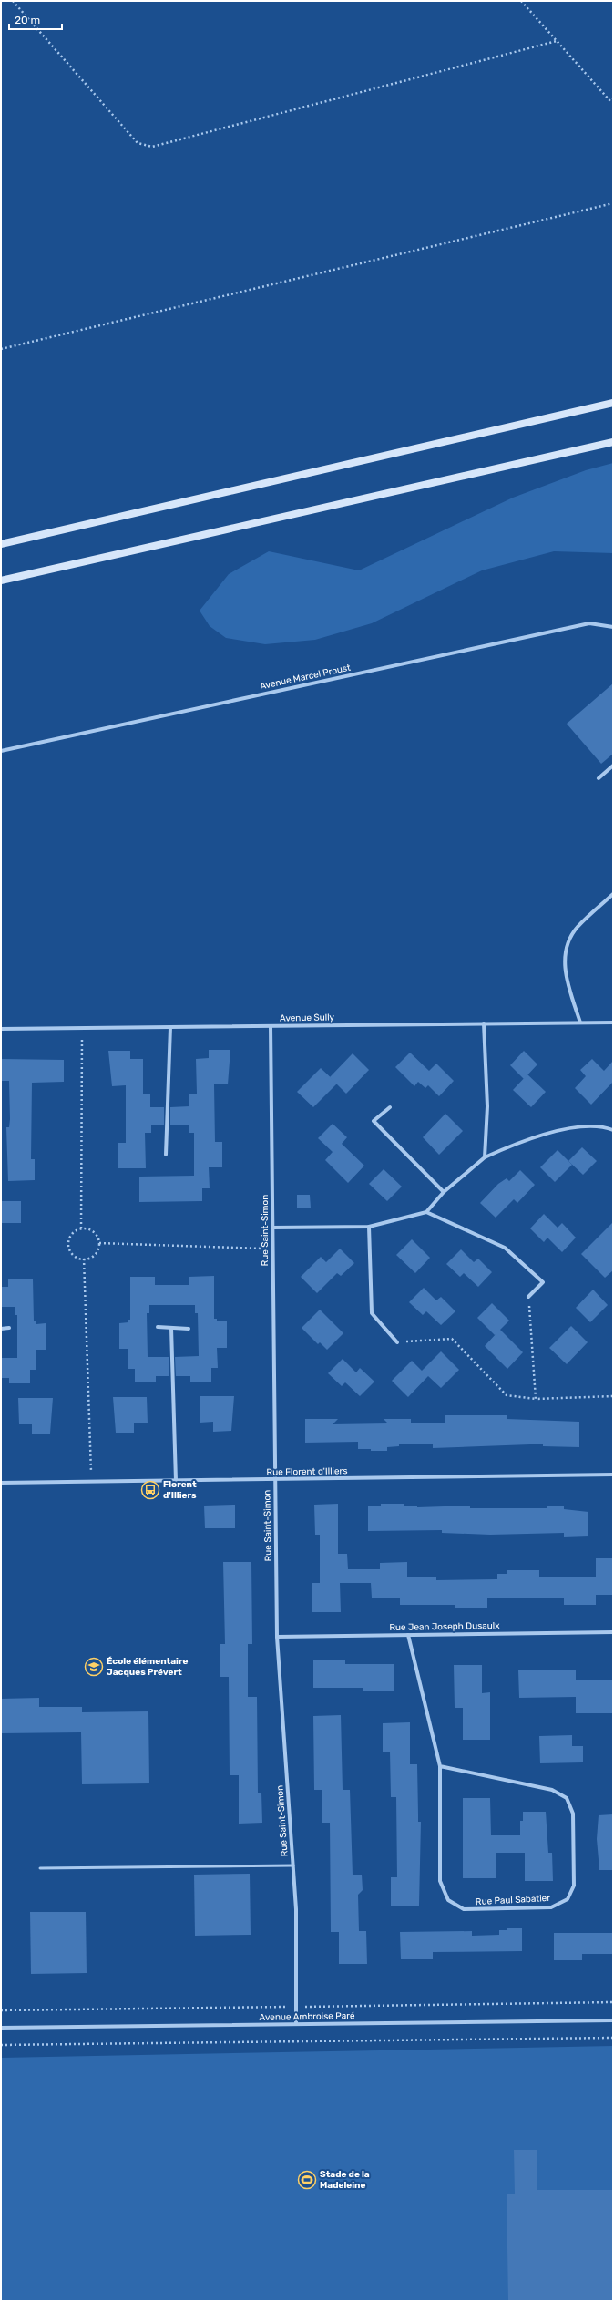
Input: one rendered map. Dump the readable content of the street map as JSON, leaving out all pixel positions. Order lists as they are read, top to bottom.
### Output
{
  "streets": {
    "street": [
      "Avenue Marcel Proust",
      "Avenue Sully",
      "Rue Saint-Simon",
      "Rue Florent d'Illiers",
      "Rue Jean Joseph Dusaulx",
      "Rue Paul Sabatier",
      "Avenue Ambroise Paré"
    ]
  },
  "crossings": [
    ["Avenue Sully", "Rue Saint-Simon"],
    ["Rue Saint-Simon", "Rue Florent d'Illiers"],
    ["Rue Saint-Simon", "Rue Jean Joseph Dusaulx"],
    ["Rue Saint-Simon", "Avenue Ambroise Paré"],
    ["Rue Jean Joseph Dusaulx", "Rue Paul Sabatier"]
  ],
  "places": {
    "bus stop": ["Florent d'Illiers"],
    "school or university": ["École élémentaire Jacques Prévert"],
    "sports": ["Stade de la Madeleine"]
  },
  "scale_bar": "20 m"
}
